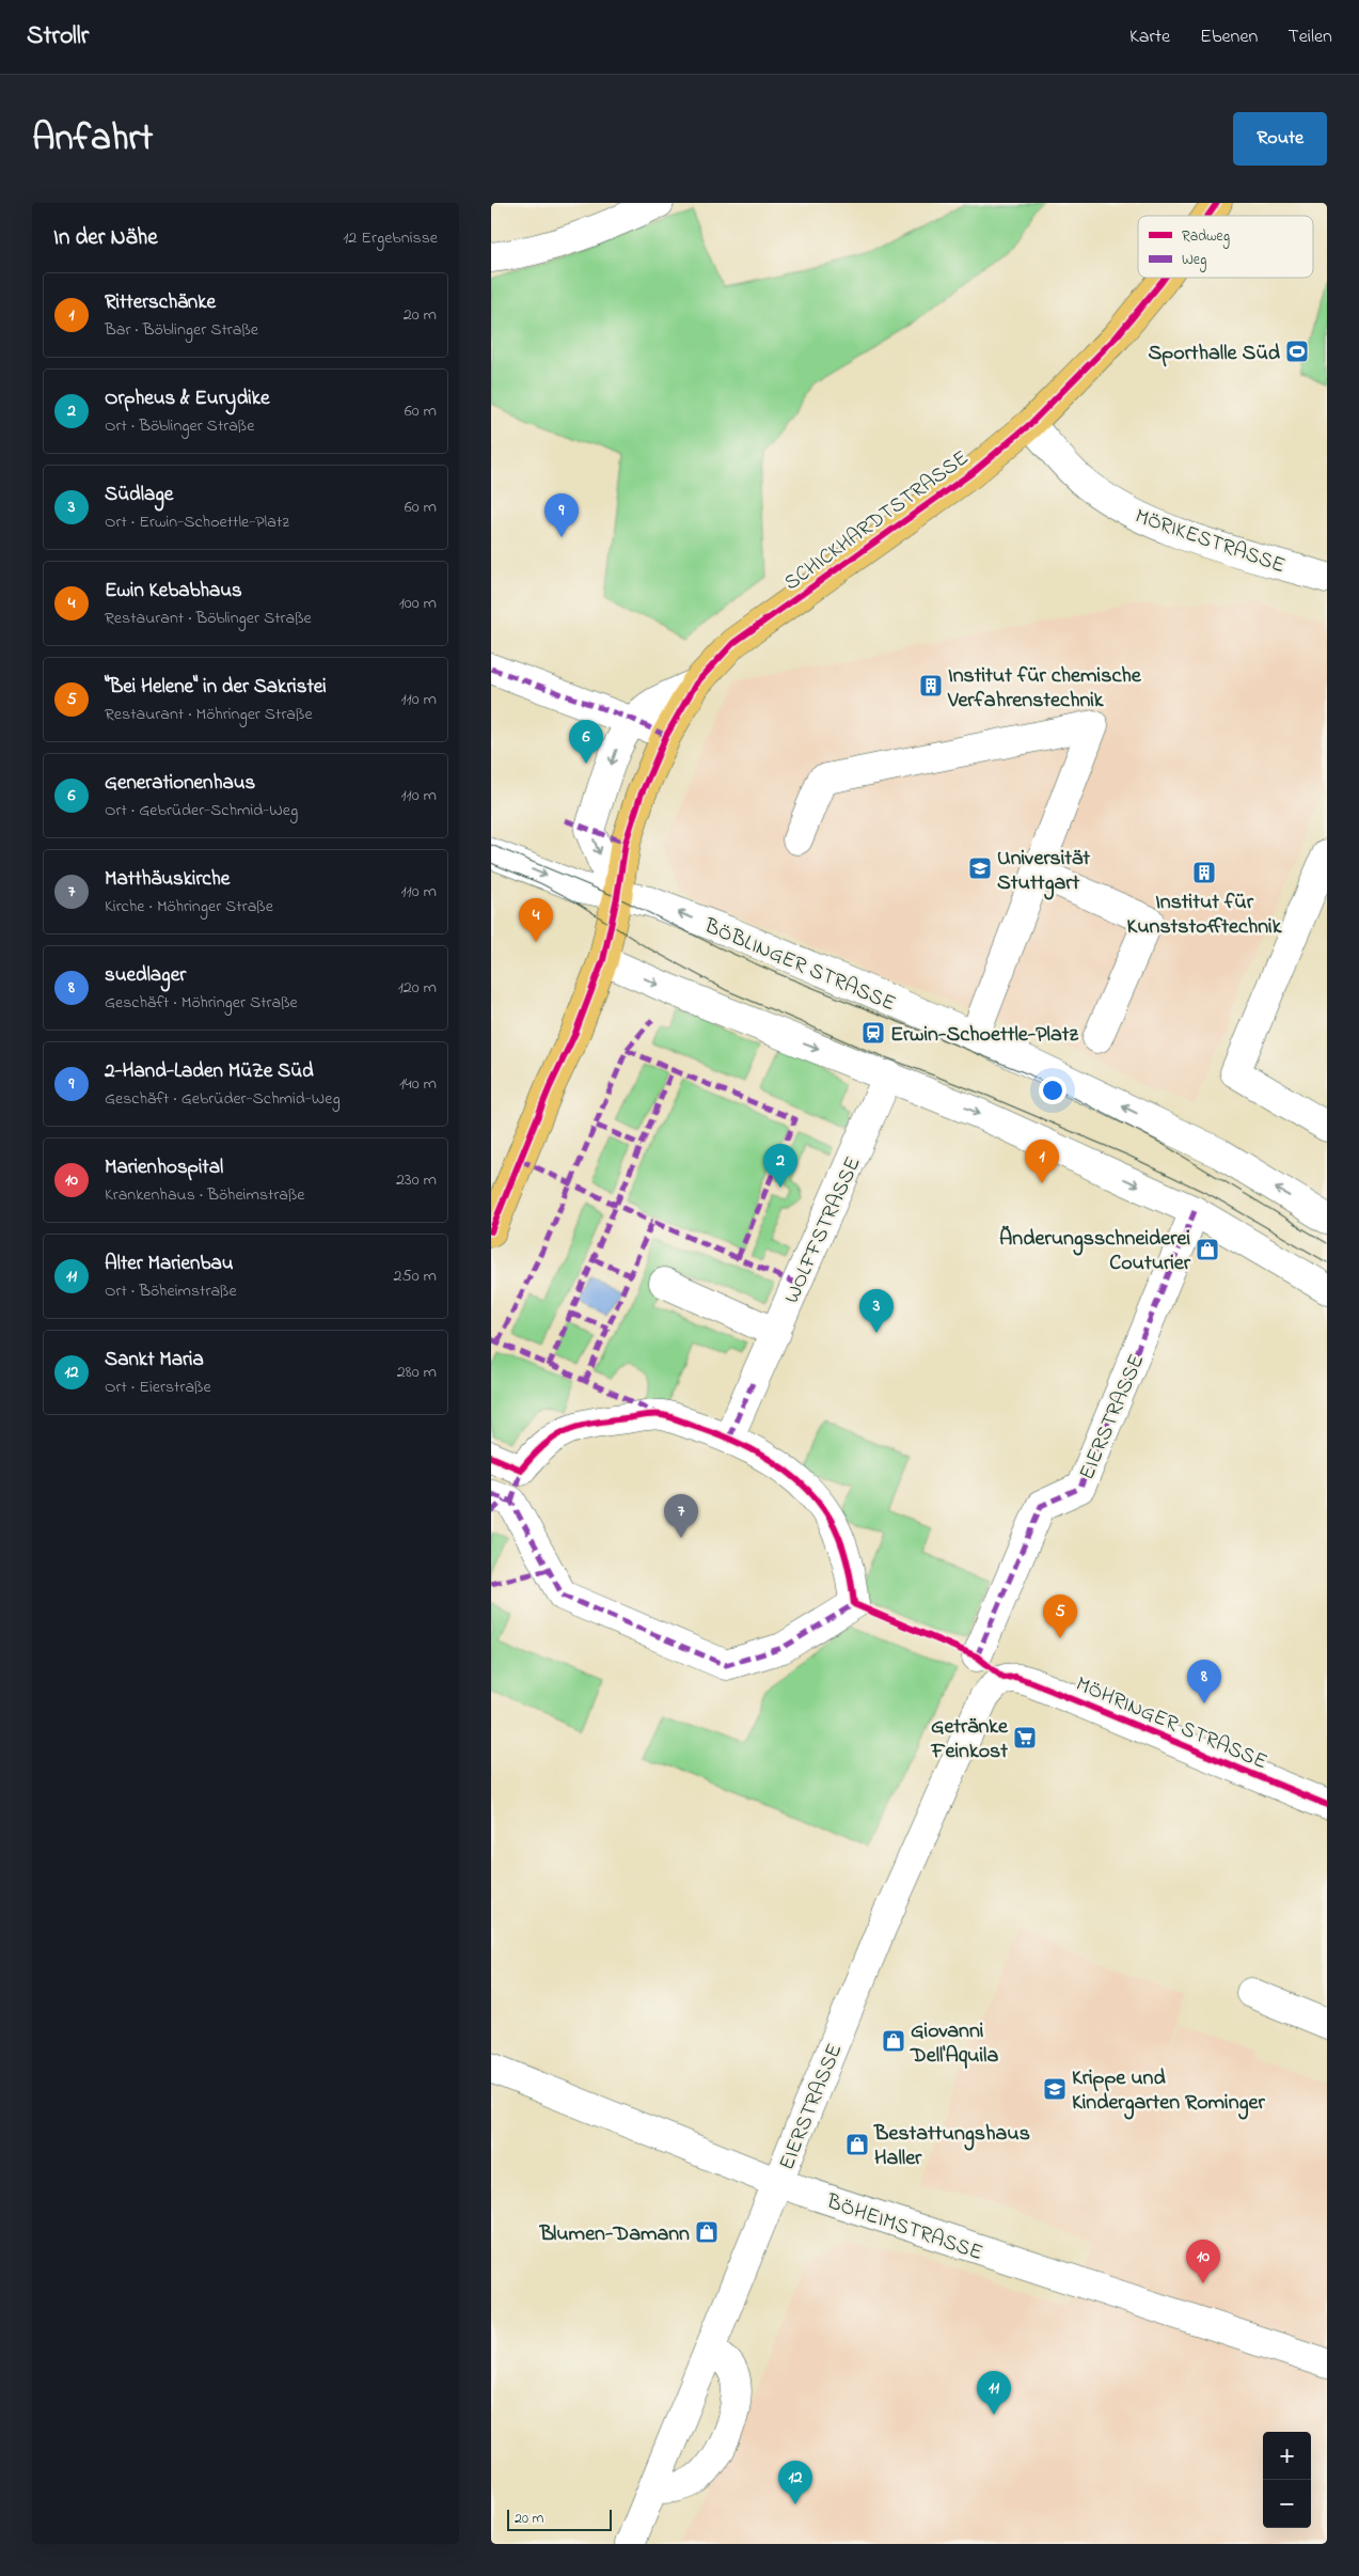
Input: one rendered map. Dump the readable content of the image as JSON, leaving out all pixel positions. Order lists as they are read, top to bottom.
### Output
{
  "streets": {
    "main road": ["SCHICKHARDTSTRASSE"],
    "street": [
      "MÖRIKESTRASSE",
      "BÖBLINGER STRASSE",
      "WOLFFSTRASSE",
      "EIERSTRASSE",
      "MÖHRINGER STRASSE",
      "BÖHEIMSTRASSE"
    ]
  },
  "crossings": [
    ["SCHICKHARDTSTRASSE", "MÖRIKESTRASSE"],
    ["SCHICKHARDTSTRASSE", "BÖBLINGER STRASSE"],
    ["EIERSTRASSE", "MÖHRINGER STRASSE"],
    ["EIERSTRASSE", "BÖHEIMSTRASSE"]
  ],
  "places": {
    "sports": ["Sporthalle Süd"],
    "building": ["Institut für chemische Verfahrenstechnik", "Institut für Kunststofftechnik"],
    "school or university": ["Universität Stuttgart", "Krippe und Kindergarten Rominger"],
    "station": ["Erwin-Schoettle-Platz"],
    "shop": [
      "Änderungsschneiderei Couturier",
      "Giovanni Dell'Aquila",
      "Bestattungshaus Haller",
      "Blumen-Damann"
    ],
    "supermarket": ["Getränke Feinkost"]
  },
  "legend": ["Radweg", "Weg"],
  "scale_bar": "20 m",
  "page": {
    "header": "Strollr",
    "nav": ["Karte", "Ebenen", "Teilen"],
    "title": "Anfahrt",
    "buttons": "Route",
    "heading": ["In der Nähe", "12 Ergebnisse"],
    "list": [
      {
        "mark": "1",
        "name": "Ritterschänke",
        "note": "Bar · Böblinger Straße",
        "value": "20 m"
      },
      {
        "mark": "2",
        "name": "Orpheus & Eurydike",
        "note": "Ort · Böblinger Straße",
        "value": "60 m"
      },
      {
        "mark": "3",
        "name": "Südlage",
        "note": "Ort · Erwin-Schoettle-Platz",
        "value": "60 m"
      },
      {
        "mark": "4",
        "name": "Ewin Kebabhaus",
        "note": "Restaurant · Böblinger Straße",
        "value": "100 m"
      },
      {
        "mark": "5",
        "name": "\"Bei Helene\" in der Sakristei",
        "note": "Restaurant · Möhringer Straße",
        "value": "110 m"
      },
      {
        "mark": "6",
        "name": "Generationenhaus",
        "note": "Ort · Gebrüder-Schmid-Weg",
        "value": "110 m"
      },
      {
        "mark": "7",
        "name": "Matthäuskirche",
        "note": "Kirche · Möhringer Straße",
        "value": "110 m"
      },
      {
        "mark": "8",
        "name": "suedlager",
        "note": "Geschäft · Möhringer Straße",
        "value": "120 m"
      },
      {
        "mark": "9",
        "name": "2-Hand-Laden MüZe Süd",
        "note": "Geschäft · Gebrüder-Schmid-Weg",
        "value": "140 m"
      },
      {
        "mark": "10",
        "name": "Marienhospital",
        "note": "Krankenhaus · Böheimstraße",
        "value": "230 m"
      },
      {
        "mark": "11",
        "name": "Alter Marienbau",
        "note": "Ort · Böheimstraße",
        "value": "250 m"
      },
      {
        "mark": "12",
        "name": "Sankt Maria",
        "note": "Ort · Eierstraße",
        "value": "280 m"
      }
    ],
    "pins": [
      "9",
      "6",
      "4",
      "1",
      "2",
      "3",
      "7",
      "5",
      "8",
      "10",
      "11",
      "12"
    ],
    "map_buttons": ["+", "−"],
    "scale": "20 m"
  }
}
